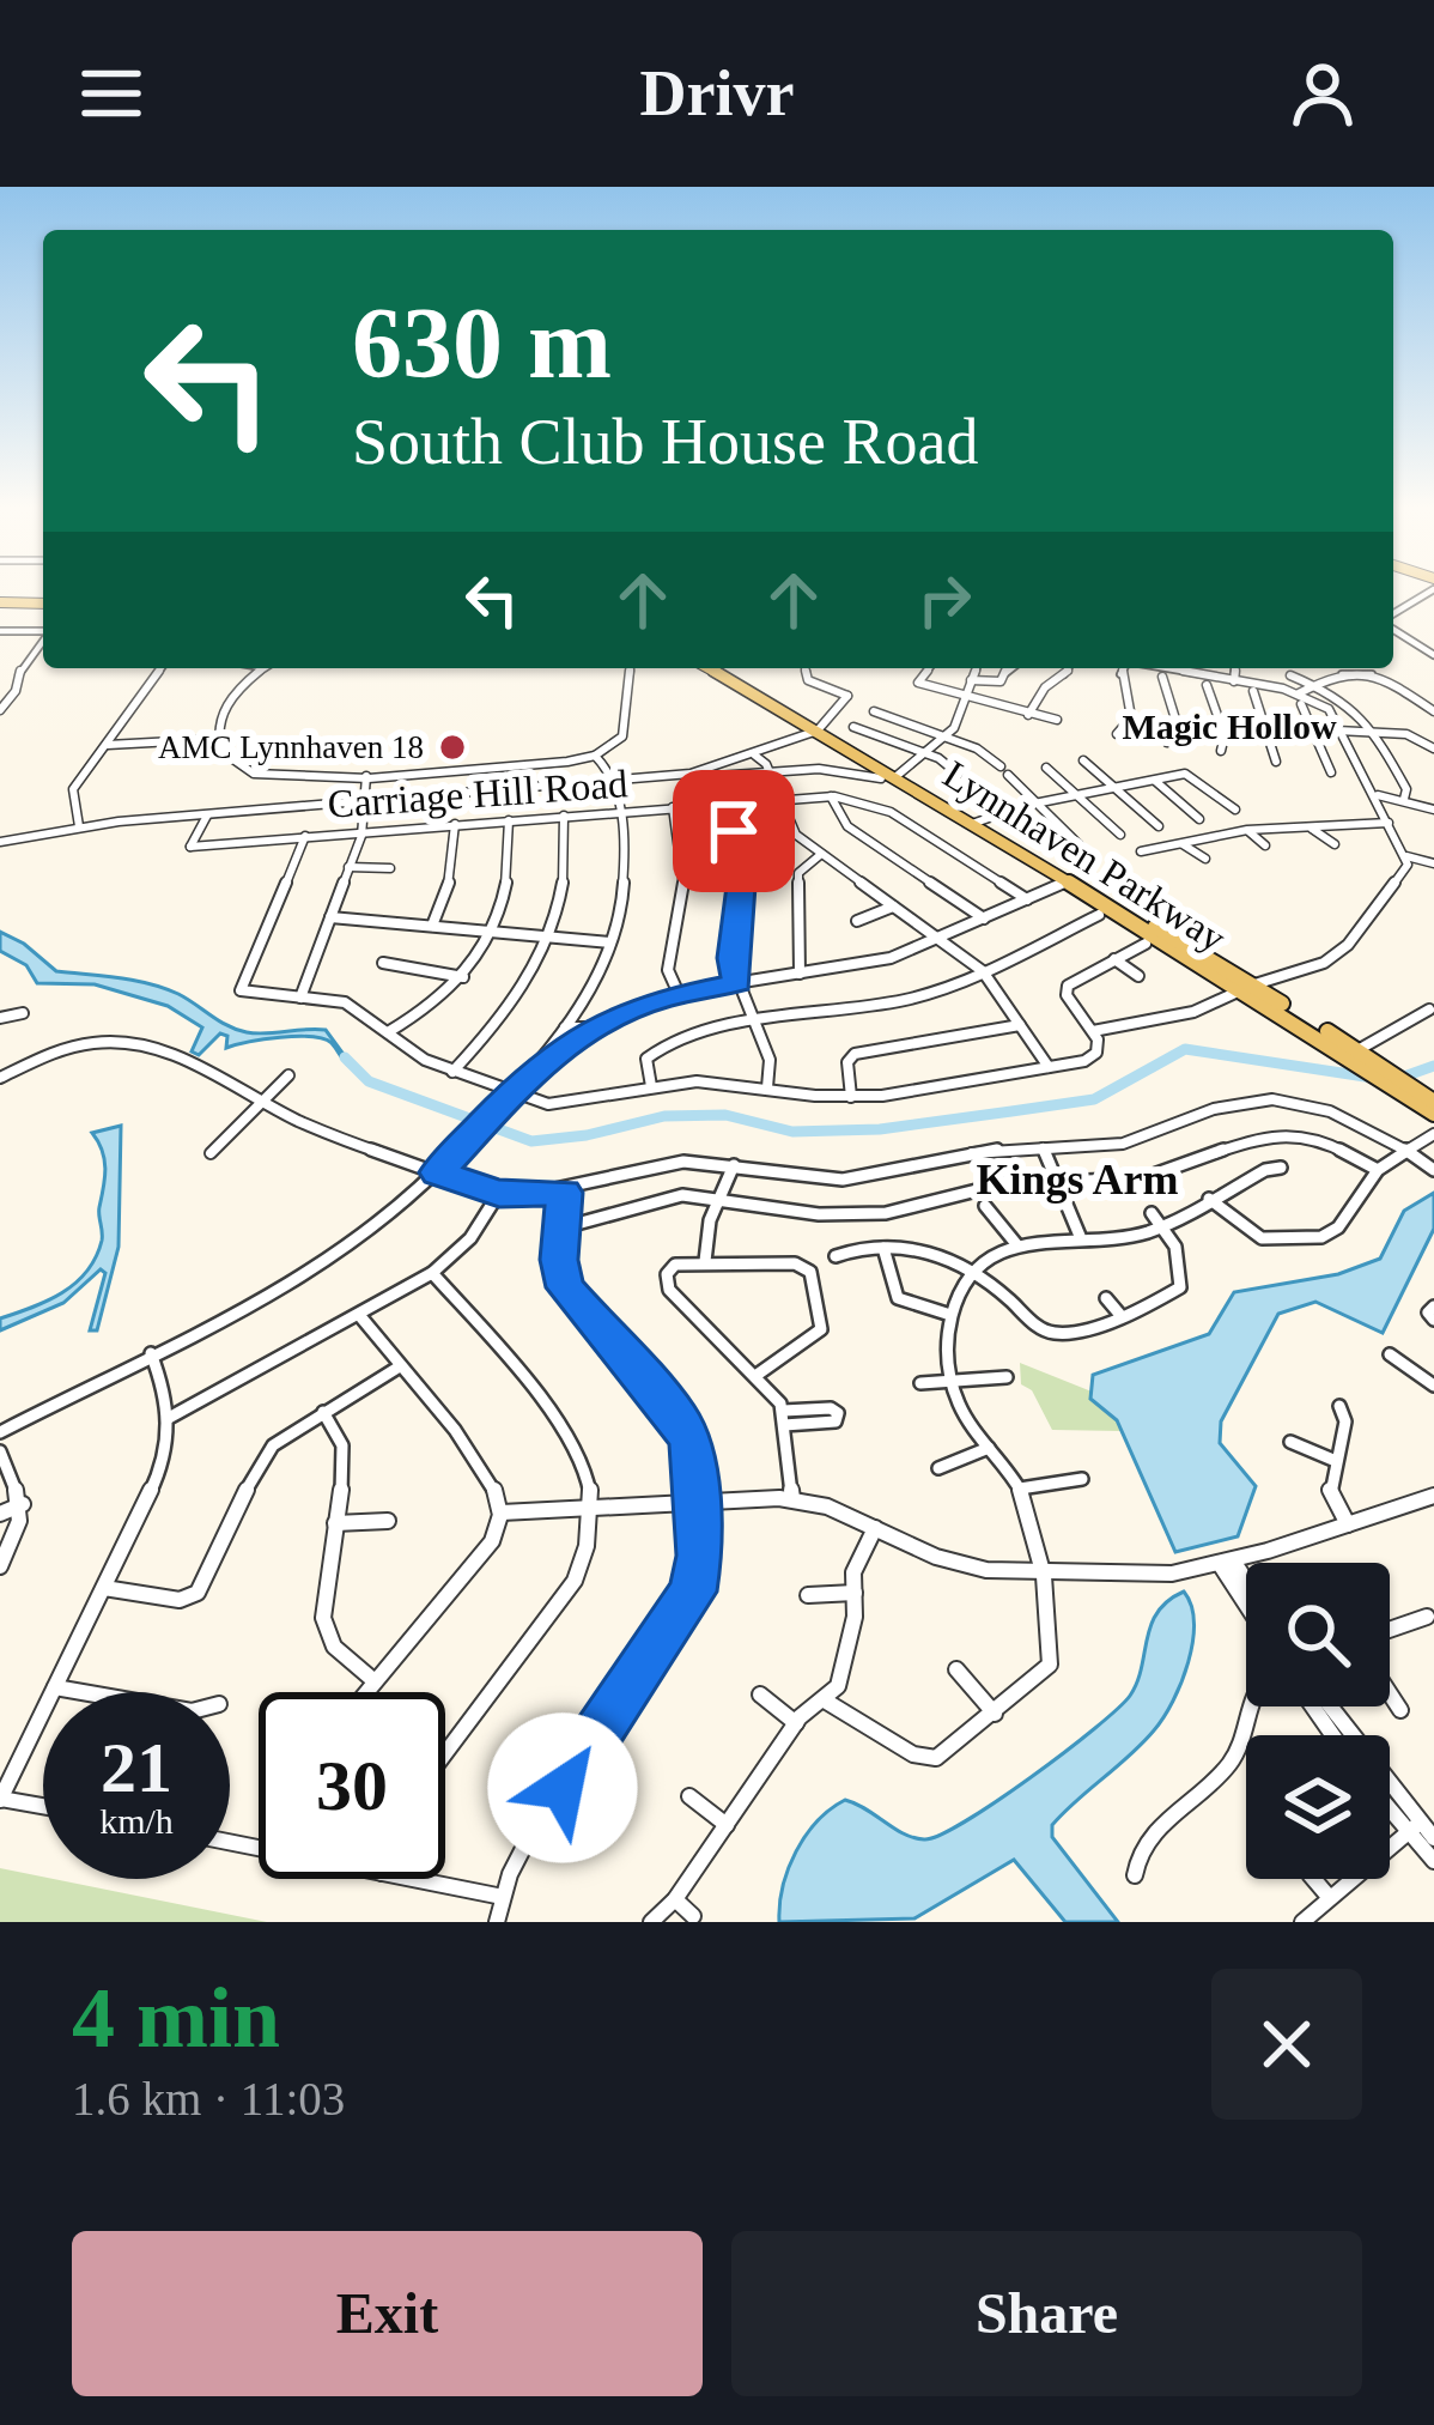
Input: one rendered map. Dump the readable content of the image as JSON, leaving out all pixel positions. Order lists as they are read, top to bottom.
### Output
{
  "streets": {
    "main road": ["Lynnhaven Parkway"],
    "street": ["Carriage Hill Road"]
  },
  "districts": ["Magic Hollow", "Kings Arm"],
  "places": ["AMC Lynnhaven 18"],
  "page": {
    "header": "Drivr",
    "turn": ["630 m", "South Club House Road"],
    "speed": "21 km/h",
    "limit": "30",
    "heading": ["4 min", "1.6 km · 11:03"],
    "buttons": ["Exit", "Share"]
  }
}
